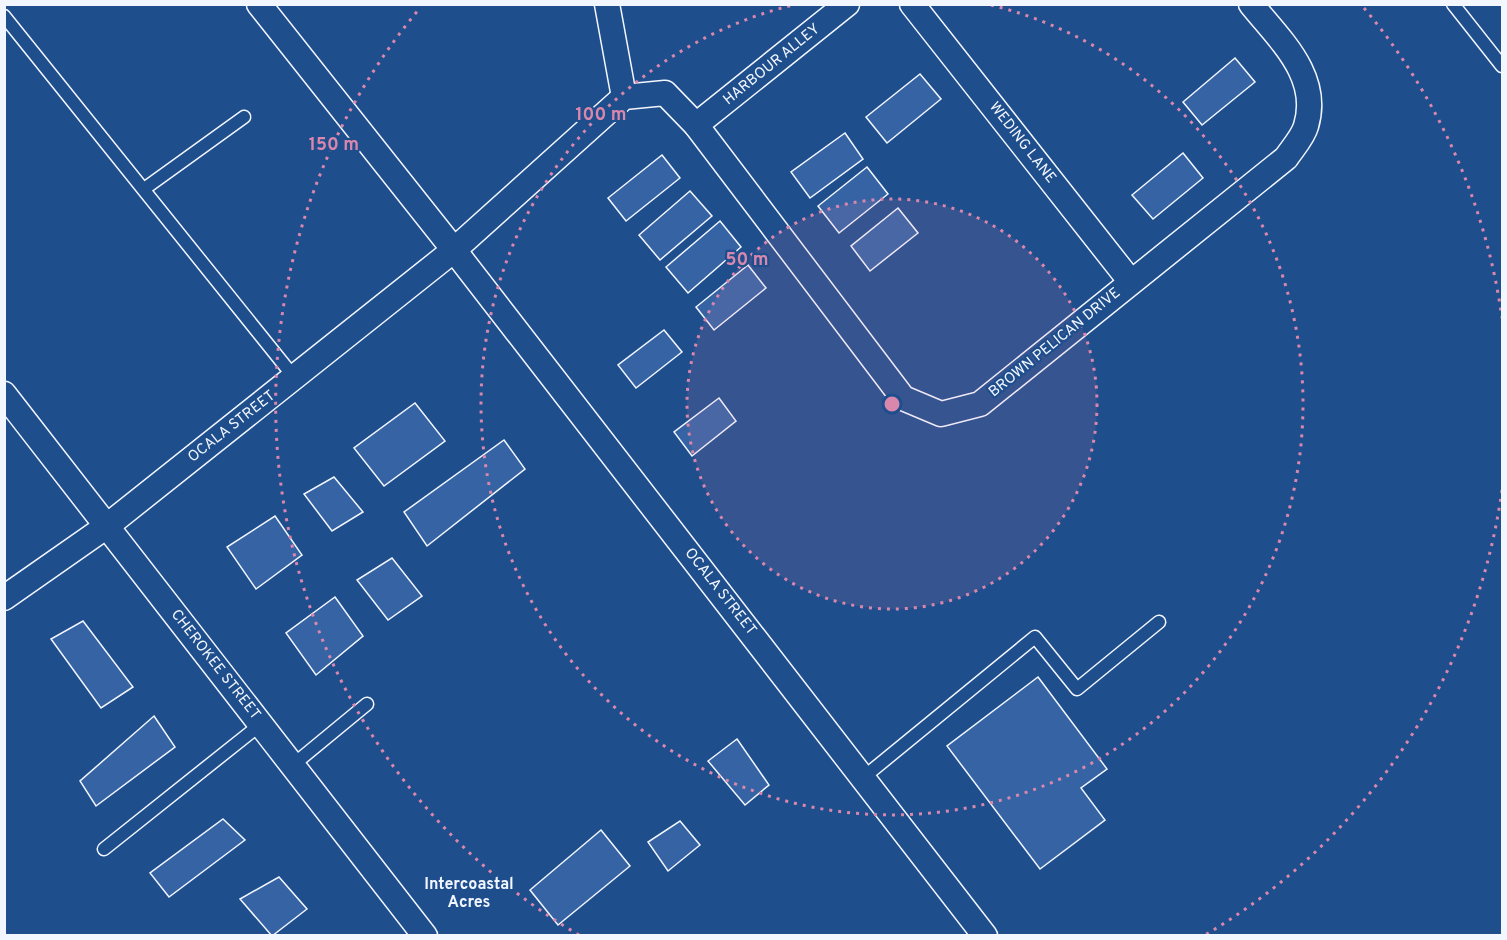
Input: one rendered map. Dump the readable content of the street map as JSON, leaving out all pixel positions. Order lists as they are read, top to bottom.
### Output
{
  "streets": {
    "street": [
      "HARBOUR ALLEY",
      "WEDING LANE",
      "BROWN PELICAN DRIVE",
      "OCALA STREET",
      "CHEROKEE STREET"
    ]
  },
  "crossings": [
    ["HARBOUR ALLEY", "BROWN PELICAN DRIVE"],
    ["WEDING LANE", "BROWN PELICAN DRIVE"],
    ["OCALA STREET", "CHEROKEE STREET"]
  ],
  "districts": ["Intercoastal Acres"],
  "rings": ["100 m", "150 m", "50 m"]
}
